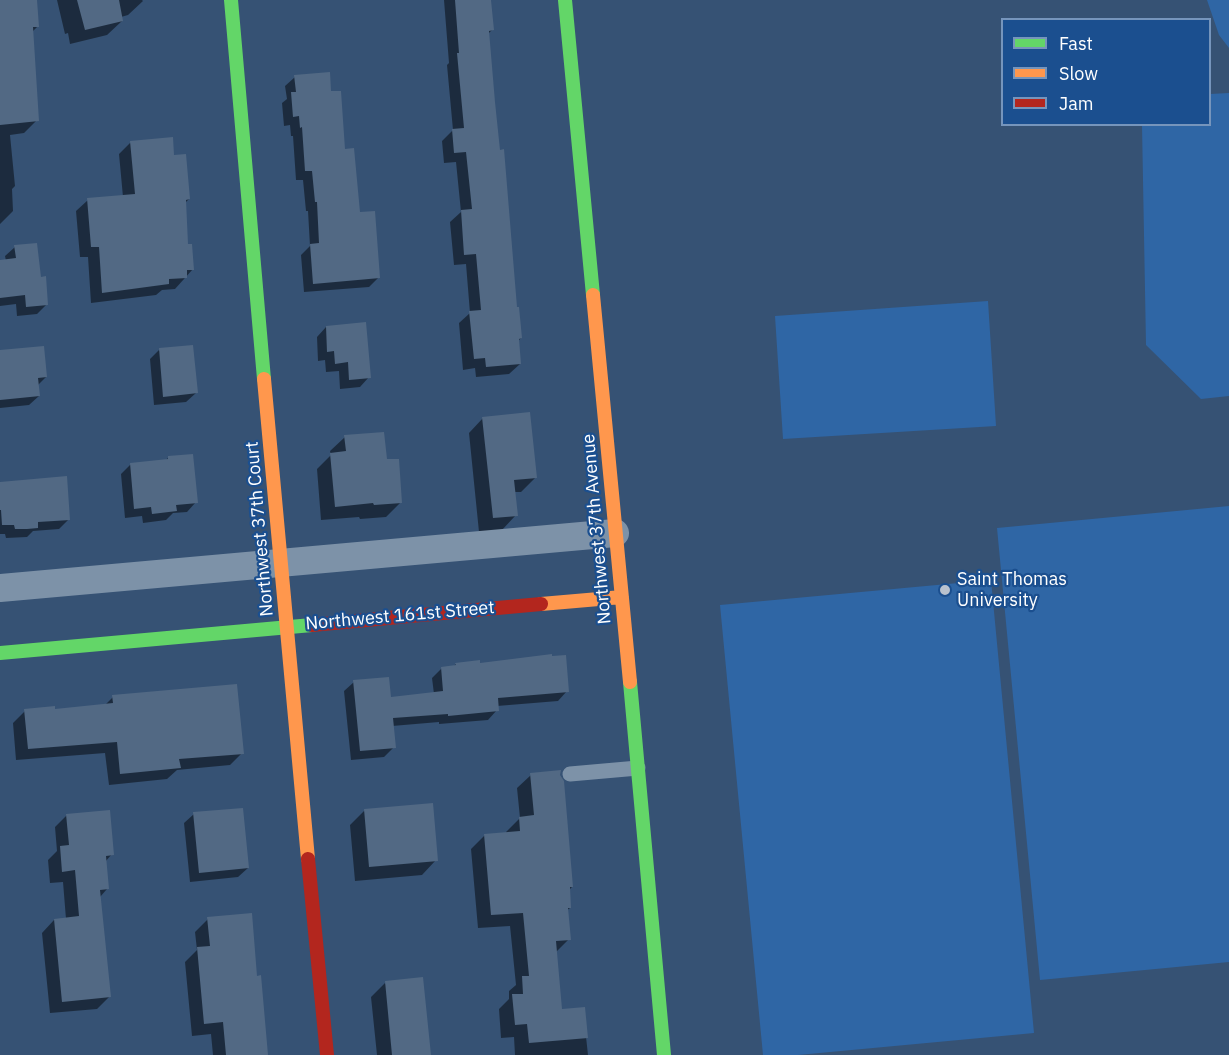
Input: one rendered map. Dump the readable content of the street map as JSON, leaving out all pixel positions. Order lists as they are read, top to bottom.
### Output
{
  "streets": {
    "street": ["Northwest 37th Court", "Northwest 37th Avenue", "Northwest 161st Street"]
  },
  "crossings": [
    ["Northwest 37th Court", "Northwest 161st Street"],
    ["Northwest 37th Avenue", "Northwest 161st Street"]
  ],
  "places": ["Saint Thomas University"],
  "legend": ["Fast", "Slow", "Jam"]
}
